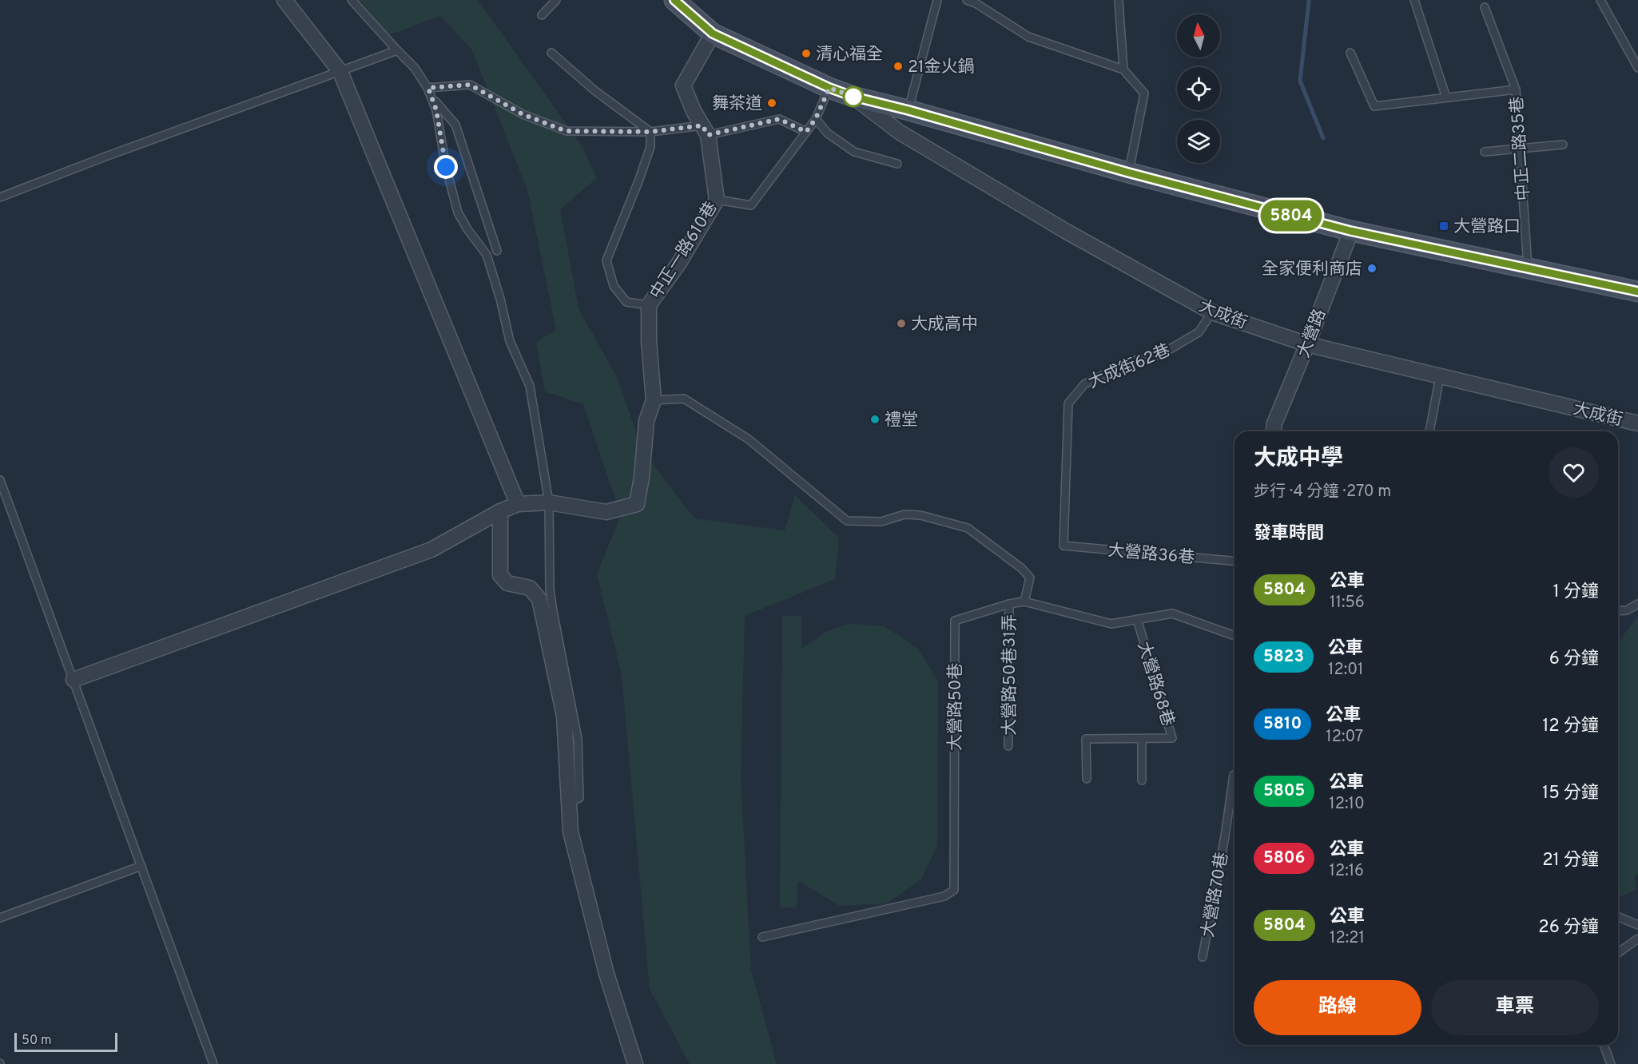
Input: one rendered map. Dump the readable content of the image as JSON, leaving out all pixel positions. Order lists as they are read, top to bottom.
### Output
{
  "streets": {
    "street": ["中正一路610巷", "大成街", "大營路"],
    "lane": [
      "中正二路35巷",
      "大成街62巷",
      "大營路36巷",
      "大營路50巷31弄",
      "大營路68巷",
      "大營路50巷",
      "大營路70巷"
    ]
  },
  "crossings": [
    ["大成街", "大營路"],
    ["大成街", "大成街62巷"],
    ["大成街62巷", "大營路36巷"],
    ["大營路50巷31弄", "大營路50巷"],
    ["大營路68巷", "大營路50巷"]
  ],
  "places": {
    "other": [
      "清心福全",
      "21金火鍋",
      "舞茶道",
      "全家便利商店",
      "大成高中",
      "禮堂"
    ],
    "transit": ["大營路口"]
  },
  "lines": ["bus line 5804"],
  "scale_bar": "50 m",
  "north": "top",
  "page": {
    "on_map": "5804",
    "heading": [
      ["大成中學", "步行 · 4 分鐘 · 270 m"],
      "發車時間"
    ],
    "list": [
      {
        "mark": "5804",
        "name": "公車",
        "note": "11:56",
        "value": "1 分鐘"
      },
      {
        "mark": "5823",
        "name": "公車",
        "note": "12:01",
        "value": "6 分鐘"
      },
      {
        "mark": "5810",
        "name": "公車",
        "note": "12:07",
        "value": "12 分鐘"
      },
      {
        "mark": "5805",
        "name": "公車",
        "note": "12:10",
        "value": "15 分鐘"
      },
      {
        "mark": "5806",
        "name": "公車",
        "note": "12:16",
        "value": "21 分鐘"
      },
      {
        "mark": "5804",
        "name": "公車",
        "note": "12:21",
        "value": "26 分鐘"
      }
    ],
    "buttons": ["路線", "車票"],
    "scale": "50 m"
  }
}
